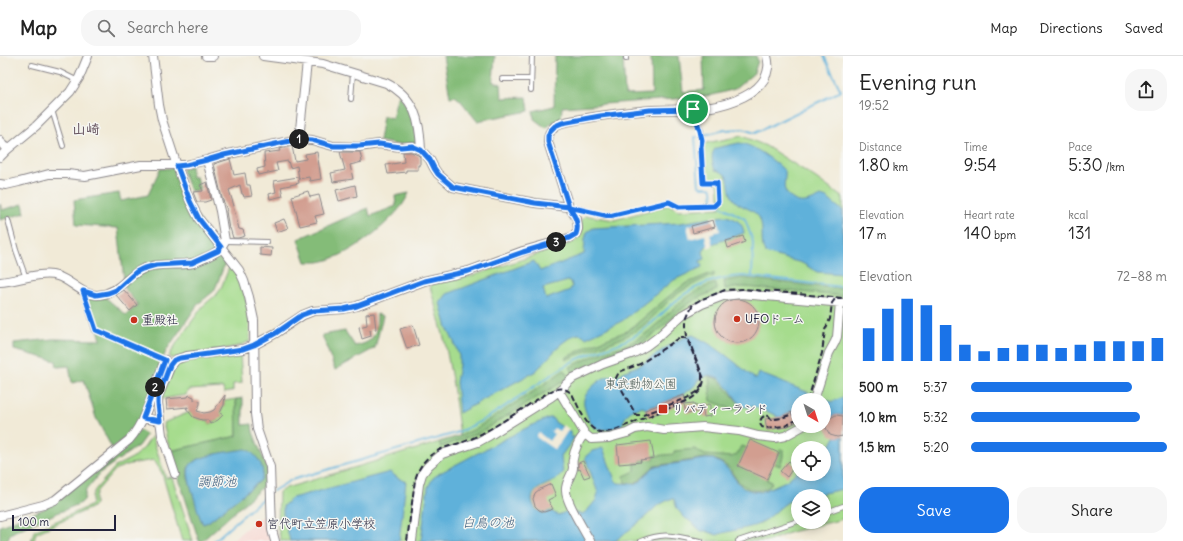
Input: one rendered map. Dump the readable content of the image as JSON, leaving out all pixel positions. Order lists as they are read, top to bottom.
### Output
{
  "districts": ["山崎"],
  "water": ["調節池", "白鳥の池"],
  "parks": ["東武動物公園"],
  "places": {
    "other": ["UFOドーム", "重殿社", "宮代町立笠原小学校"],
    "transit": ["リバティーランド"]
  },
  "scale_bar": "100 m",
  "north": "bottom right",
  "page": {
    "header": "Map",
    "search": "Search here",
    "nav": ["Map", "Directions", "Saved"],
    "heading": ["Evening run", "19:52"],
    "stats": [
      ["Distance", "1.80 km"],
      ["Time", "9:54"],
      ["Pace", "5:30 /km"],
      ["Elevation", "17 m"],
      ["Heart rate", "140 bpm"],
      ["kcal", "131"]
    ],
    "pins": ["1", "3", "2"],
    "chart": ["Elevation", "72–88 m"],
    "list": [
      {
        "name": "500 m",
        "note": "5:37"
      },
      {
        "name": "1.0 km",
        "note": "5:32"
      },
      {
        "name": "1.5 km",
        "note": "5:20"
      }
    ],
    "buttons": ["Save", "Share"],
    "scale": "100 m"
  }
}
